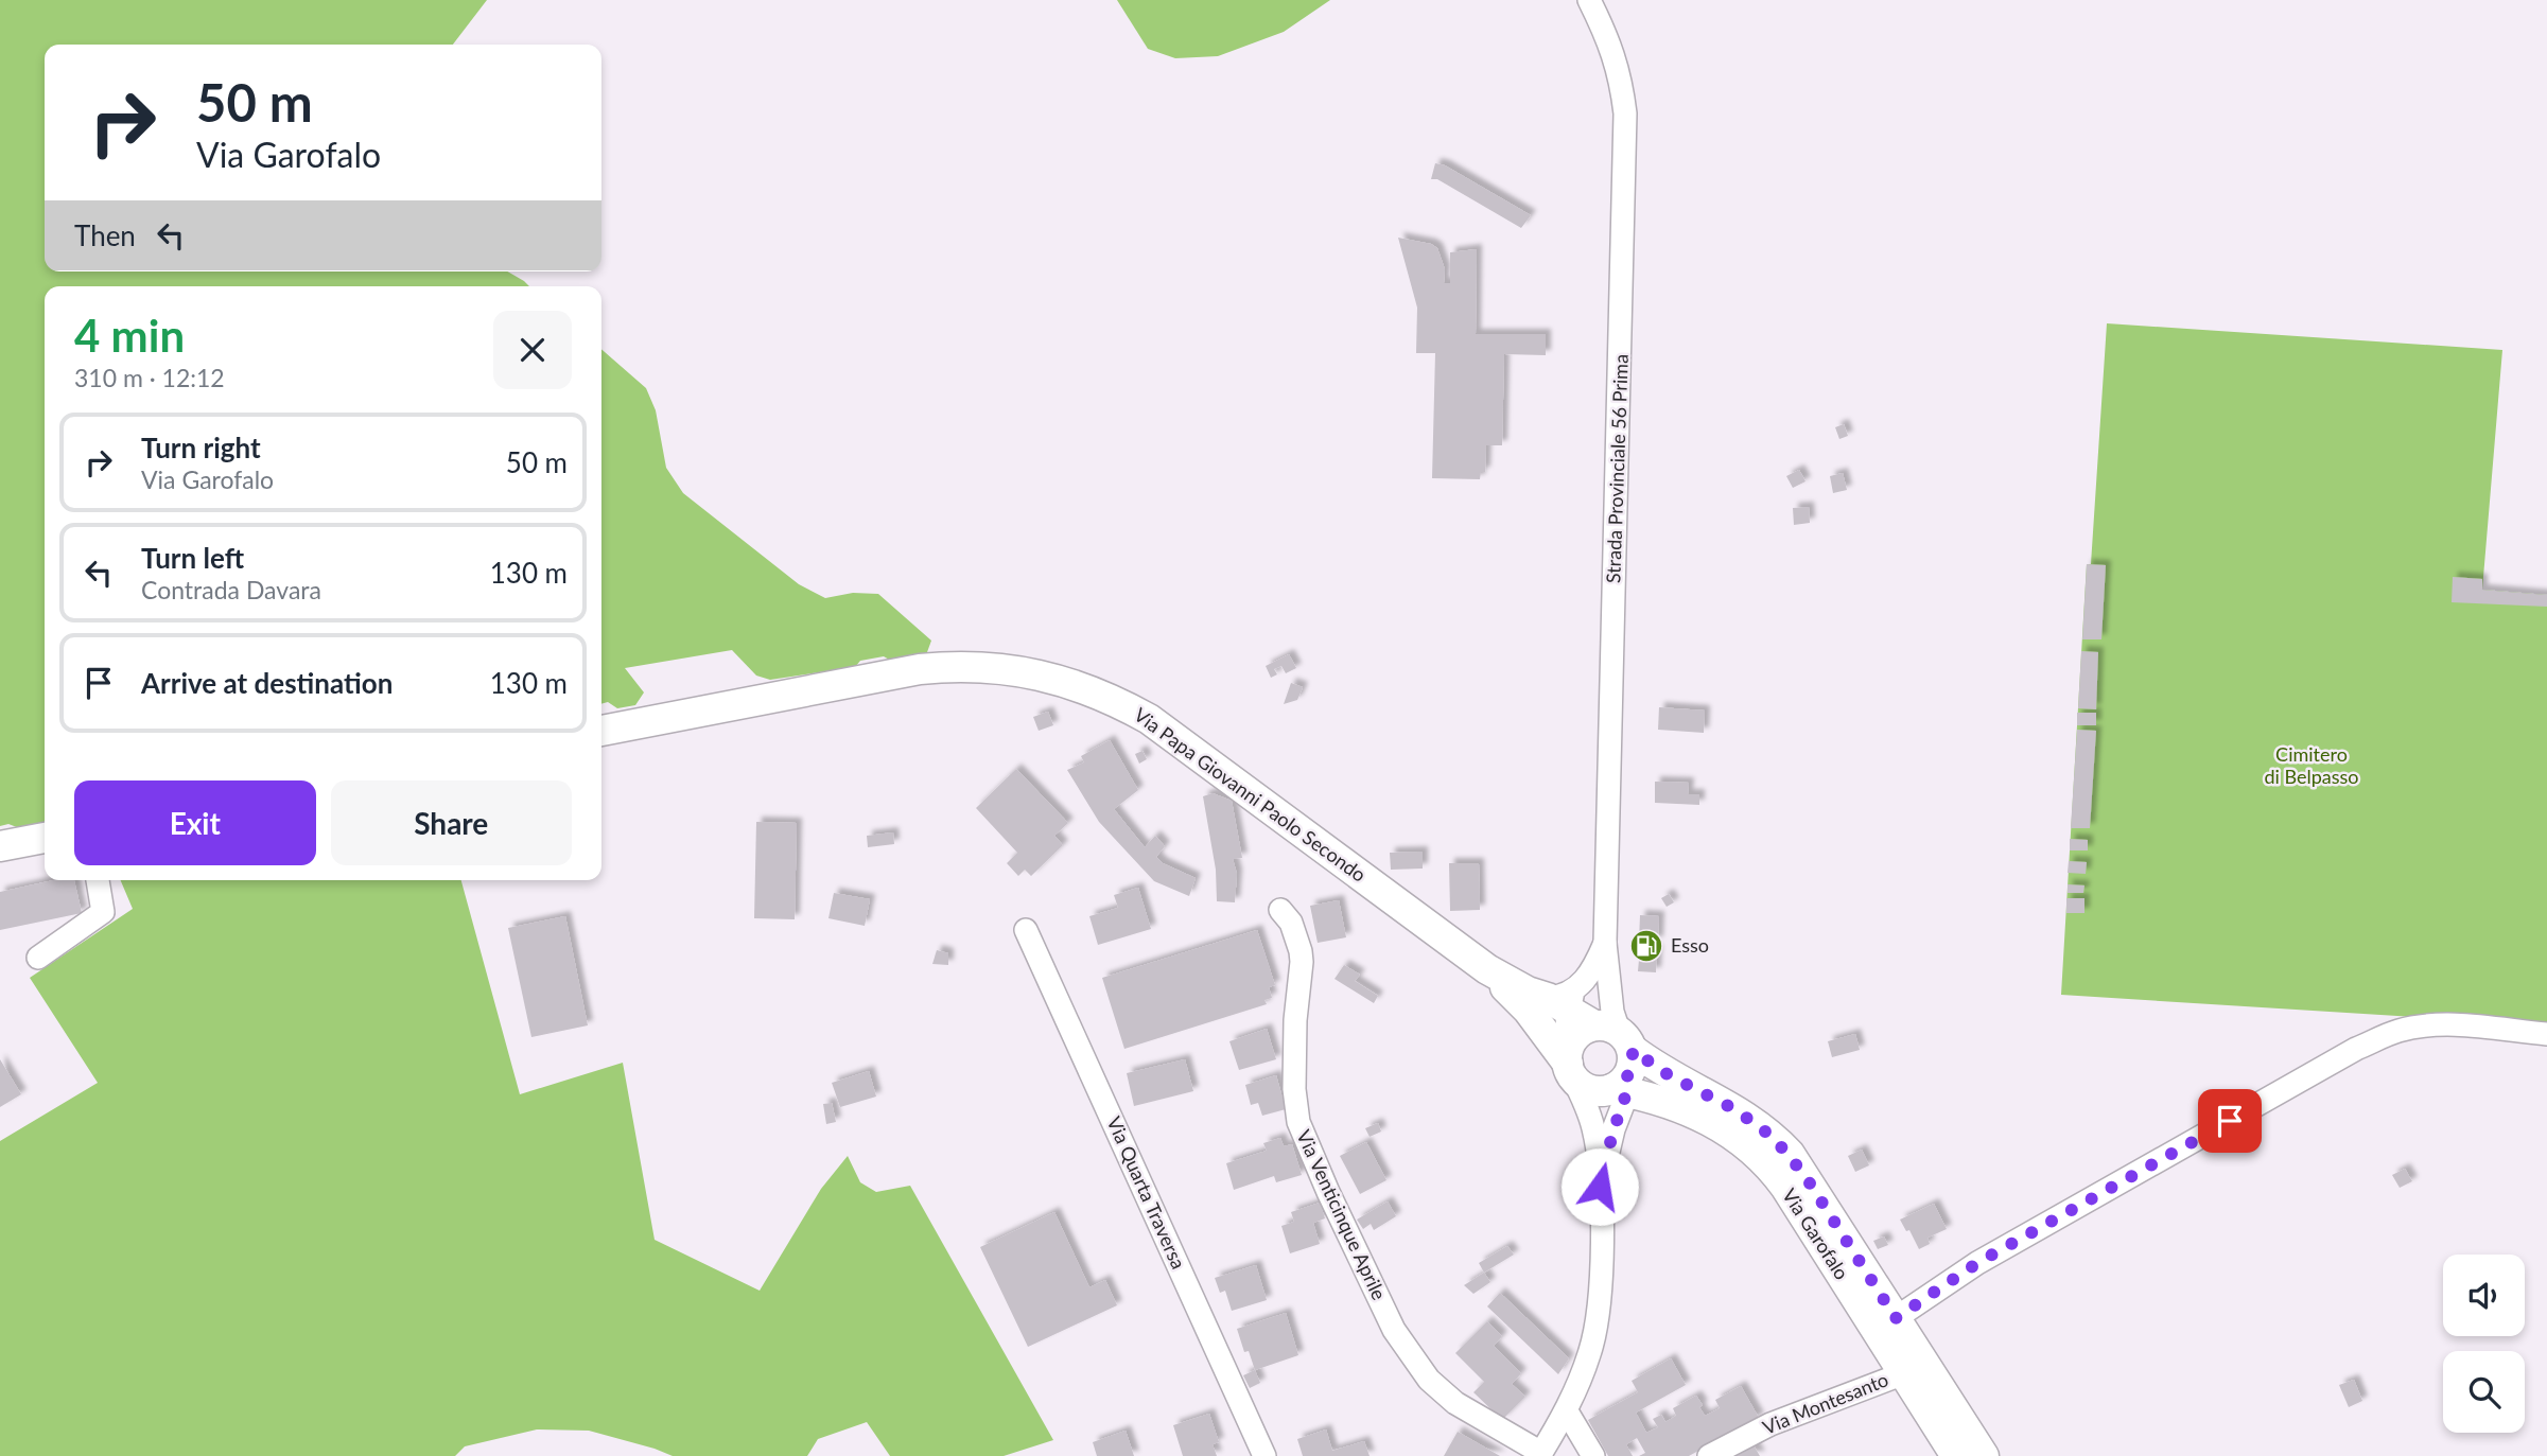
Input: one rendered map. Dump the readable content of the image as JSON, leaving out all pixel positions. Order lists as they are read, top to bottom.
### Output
{
  "streets": {
    "main road": ["Via Papa Giovanni Paolo Secondo", "Via Garofalo"],
    "street": [
      "Strada Provinciale 56 Prima",
      "Via Quarta Traversa",
      "Via Venticinque Aprile",
      "Via Montesanto"
    ]
  },
  "crossings": [
    ["Strada Provinciale 56 Prima", "Via Garofalo"],
    ["Via Garofalo", "Via Montesanto"]
  ],
  "parks": ["Cimitero di Belpasso"],
  "places": {
    "fuel station": ["Esso"]
  },
  "page": {
    "turn": ["50 m", "Via Garofalo"],
    "then": "Then",
    "heading": ["4 min", "310 m · 12:12"],
    "list": [
      {
        "name": "Turn right",
        "note": "Via Garofalo",
        "value": "50 m"
      },
      {
        "name": "Turn left",
        "note": "Contrada Davara",
        "value": "130 m"
      },
      {
        "name": "Arrive at destination",
        "value": "130 m"
      }
    ],
    "buttons": ["Exit", "Share"]
  }
}
